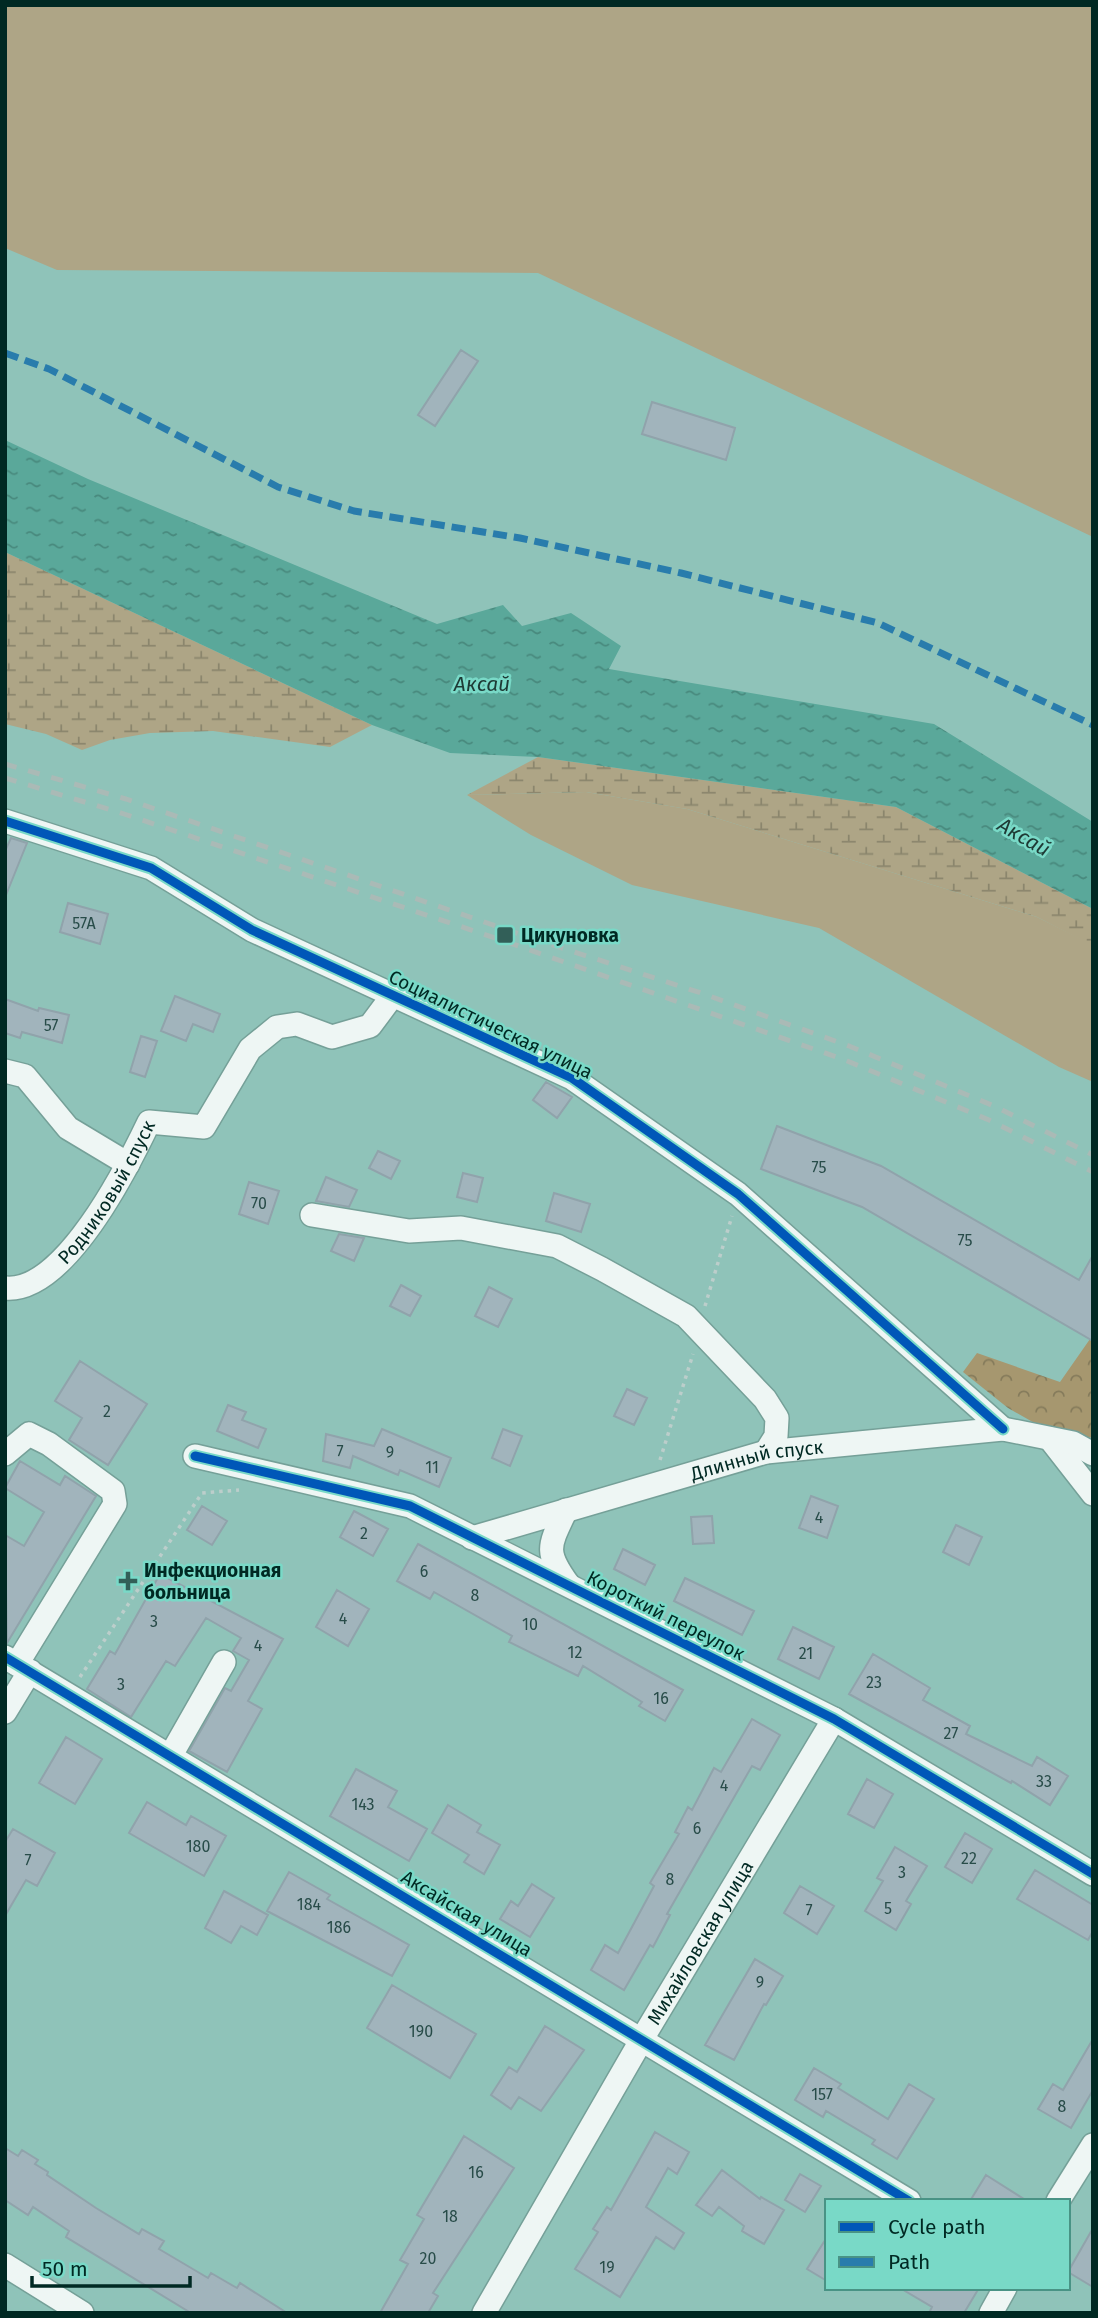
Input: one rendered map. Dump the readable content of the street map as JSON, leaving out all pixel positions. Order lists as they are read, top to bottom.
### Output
{
  "streets": {
    "street": [
      "Социалистическая улица",
      "Родниковый спуск",
      "Длинный спуск",
      "Короткий переулок",
      "Аксайская улица",
      "Михайловская улица"
    ]
  },
  "crossings": [
    ["Социалистическая улица", "Родниковый спуск"],
    ["Социалистическая улица", "Длинный спуск"],
    ["Длинный спуск", "Короткий переулок"],
    ["Короткий переулок", "Михайловская улица"],
    ["Аксайская улица", "Михайловская улица"]
  ],
  "water": ["Аксай"],
  "places": {
    "transit": ["Цикуновка"],
    "health": ["Инфекционная больница"]
  },
  "house_numbers": [
    "57А",
    "57",
    "75",
    "70",
    "75",
    "2",
    "7",
    "9",
    "11",
    "4",
    "2",
    "6",
    "8",
    "4",
    "3",
    "10",
    "4",
    "12",
    "21",
    "23",
    "3",
    "16",
    "27",
    "33",
    "4",
    "143",
    "6",
    "180",
    "22",
    "7",
    "3",
    "8",
    "184",
    "5",
    "7",
    "186",
    "9",
    "190",
    "157",
    "8",
    "16",
    "18",
    "20",
    "19"
  ],
  "legend": ["Cycle path", "Path"],
  "scale_bar": "50 m"
}
